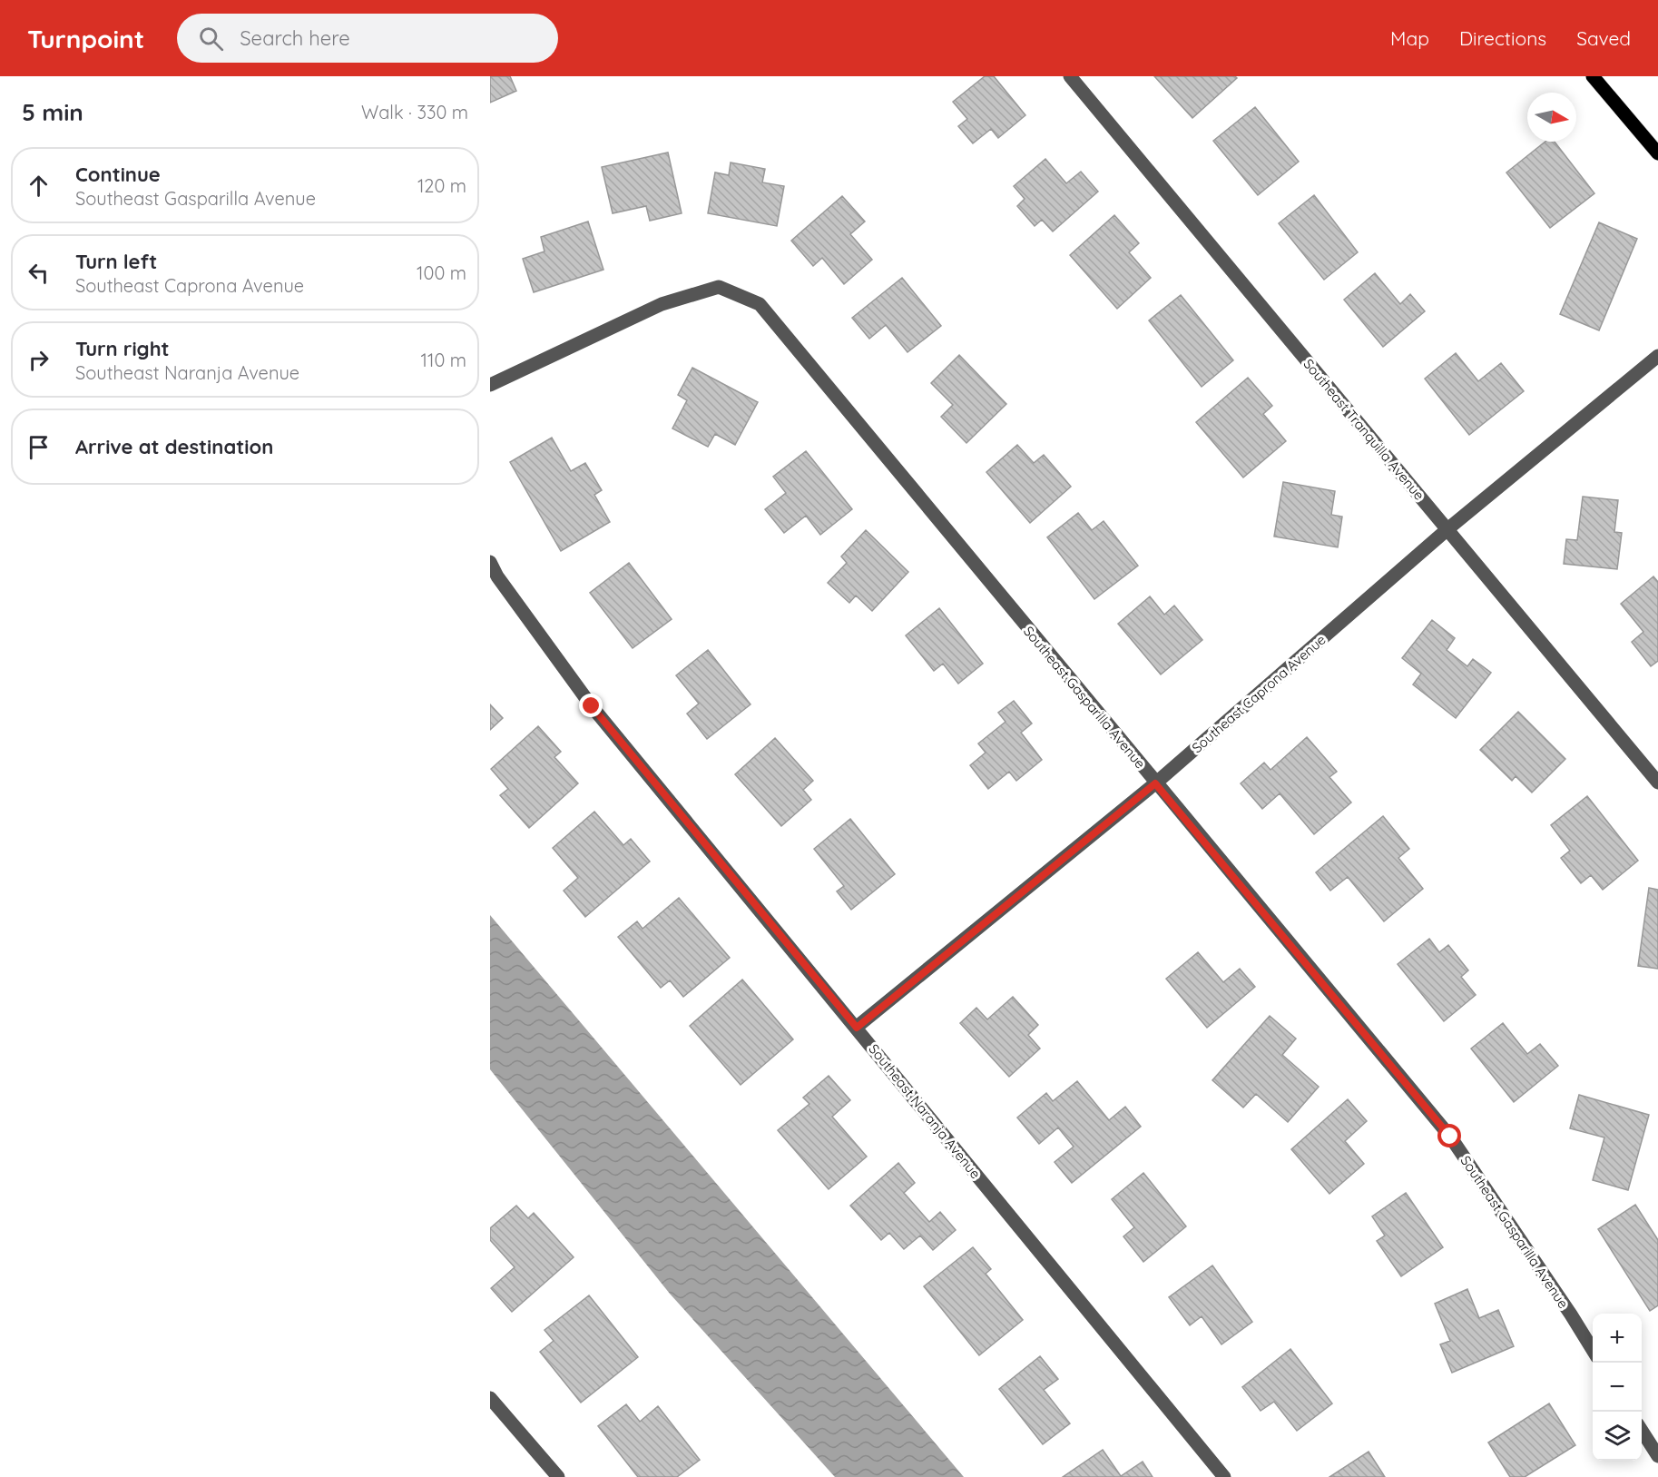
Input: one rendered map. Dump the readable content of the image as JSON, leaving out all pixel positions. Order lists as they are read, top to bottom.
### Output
{
  "streets": {
    "street": [
      "Southeast Tranquilla Avenue",
      "Southeast Caprona Avenue",
      "Southeast Gasparilla Avenue",
      "Southeast Naranja Avenue"
    ]
  },
  "crossings": [
    ["Southeast Tranquilla Avenue", "Southeast Caprona Avenue"],
    ["Southeast Caprona Avenue", "Southeast Gasparilla Avenue"],
    ["Southeast Caprona Avenue", "Southeast Naranja Avenue"]
  ],
  "north": "right",
  "page": {
    "header": "Turnpoint",
    "search": "Search here",
    "nav": ["Map", "Directions", "Saved"],
    "heading": ["5 min", "Walk · 330 m"],
    "list": [
      ["Continue", "Southeast Gasparilla Avenue", "120 m"],
      ["Turn left", "Southeast Caprona Avenue", "100 m"],
      ["Turn right", "Southeast Naranja Avenue", "110 m"],
      "Arrive at destination"
    ],
    "map_buttons": ["+", "−"]
  }
}
